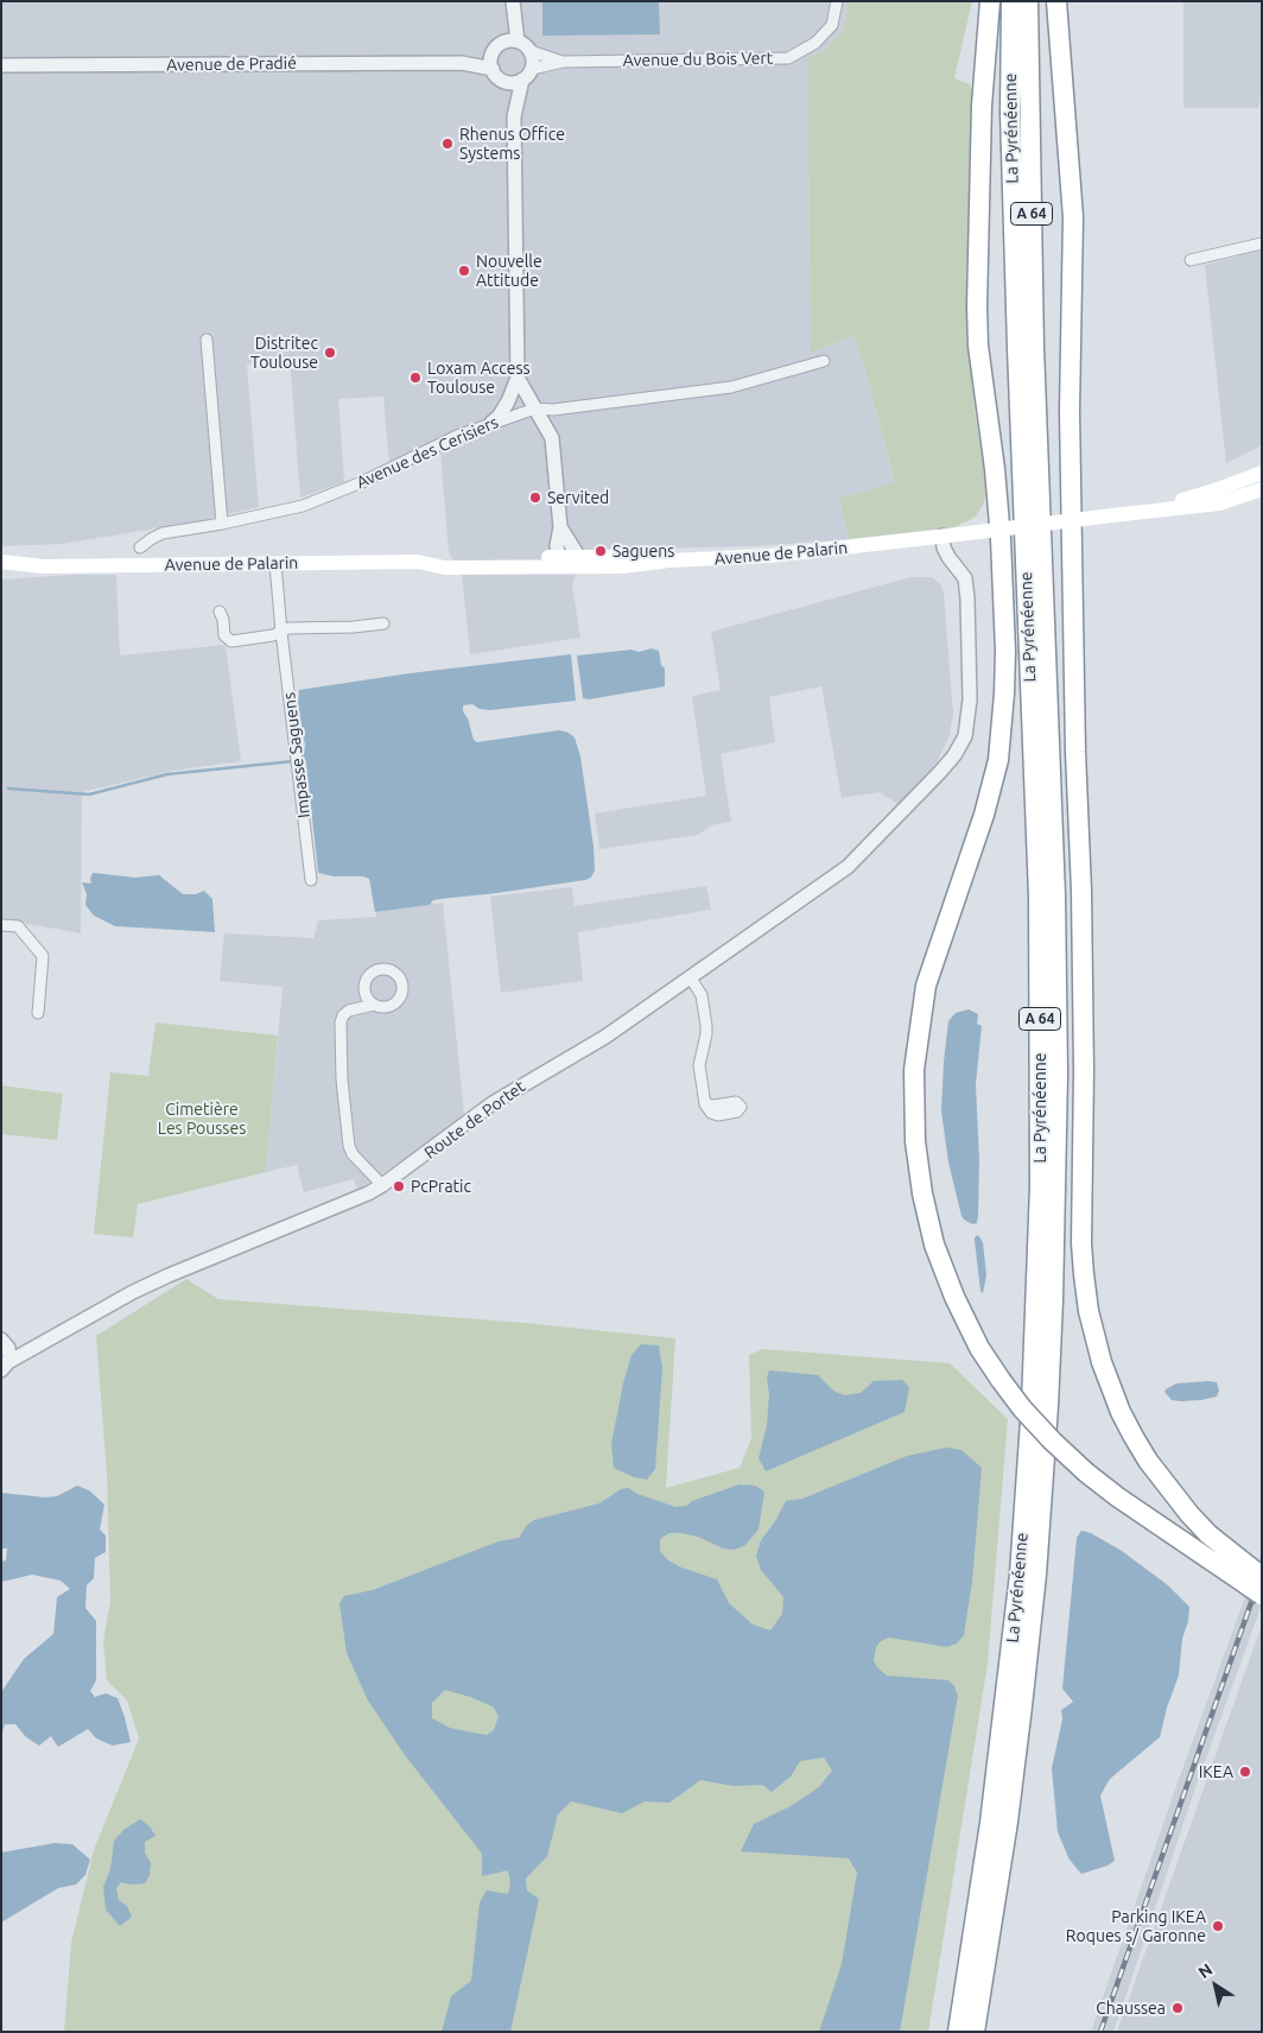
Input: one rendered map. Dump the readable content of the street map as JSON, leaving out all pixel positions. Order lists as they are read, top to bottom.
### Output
{
  "streets": {
    "highway": ["La Pyrénéenne", "A 64"],
    "main road": ["Avenue de Palarin"],
    "street": [
      "Avenue du Bois Vert",
      "Avenue de Pradié",
      "Avenue des Cerisiers",
      "Impasse Saguens",
      "Route de Portet"
    ]
  },
  "crossings": [
    ["Avenue du Bois Vert", "Avenue de Pradié"],
    ["Avenue de Palarin", "Impasse Saguens"],
    ["Avenue de Palarin", "Route de Portet"]
  ],
  "parks": ["Cimetière Les Pousses"],
  "places": [
    "Rhenus Office Systems",
    "Nouvelle Attitude",
    "Distritec Toulouse",
    "Loxam Access Toulouse",
    "Servited",
    "Saguens",
    "PcPratic",
    "IKEA",
    "Parking IKEA Roques s/ Garonne",
    "Chaussea"
  ],
  "north": "top left"
}
